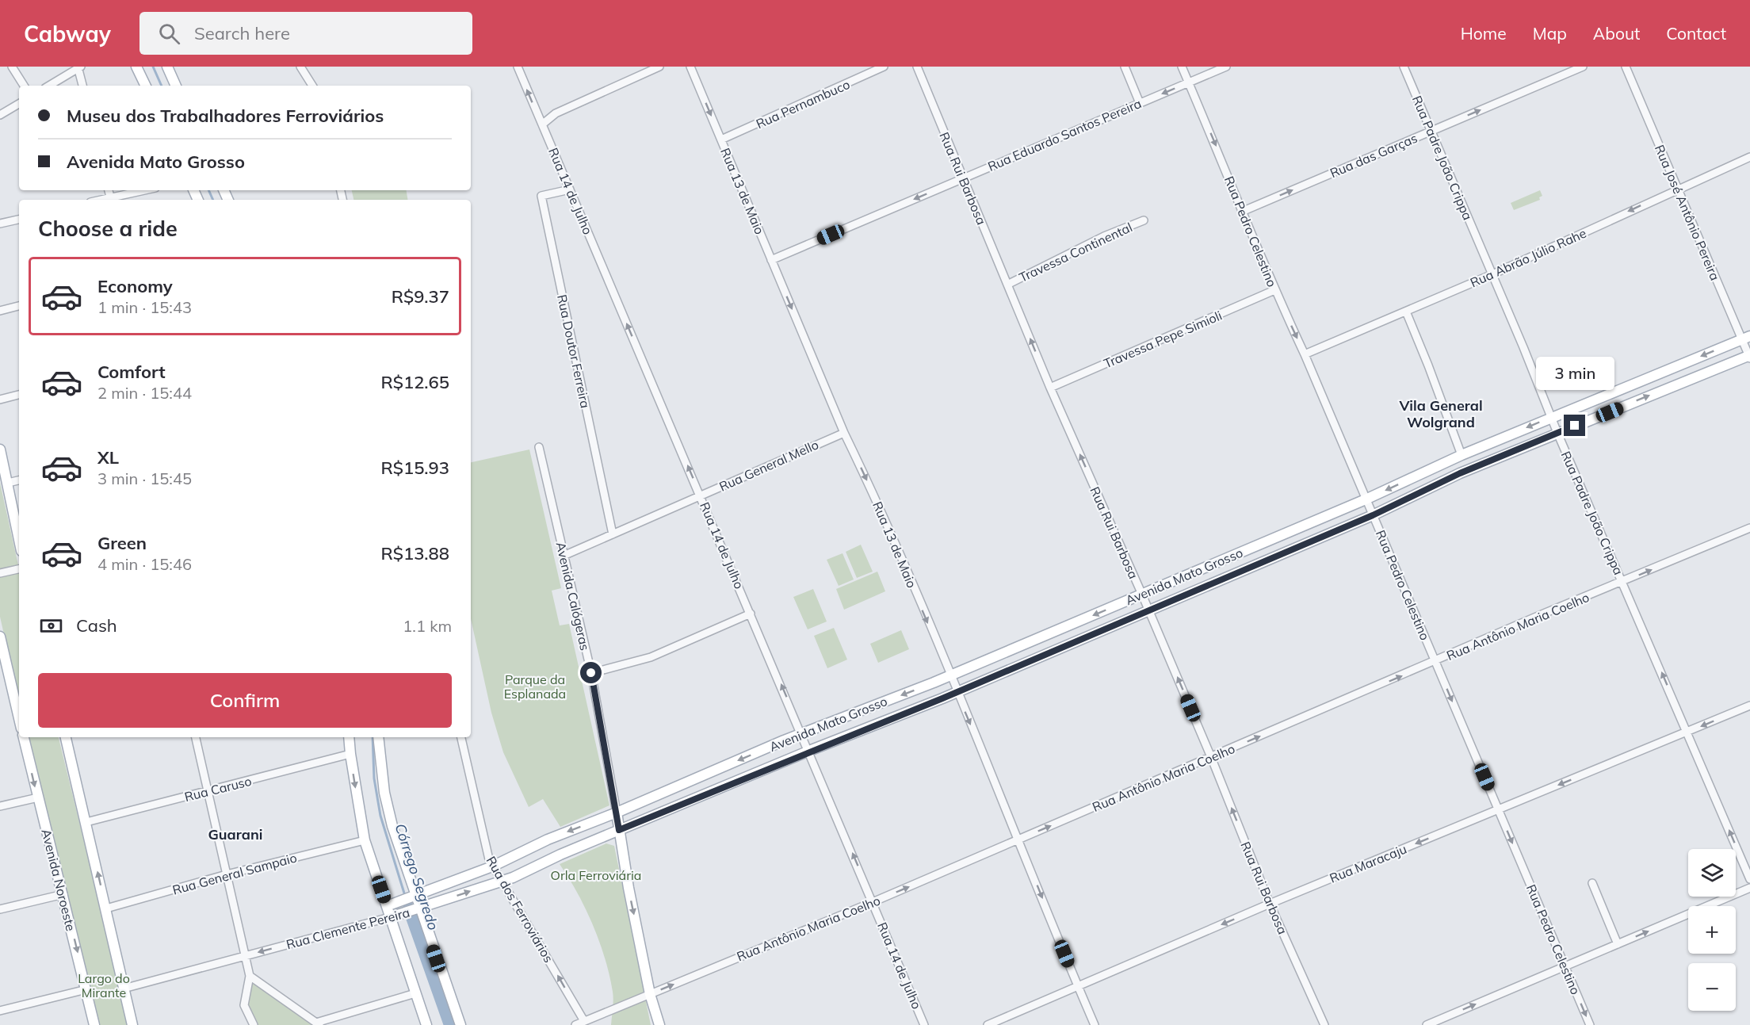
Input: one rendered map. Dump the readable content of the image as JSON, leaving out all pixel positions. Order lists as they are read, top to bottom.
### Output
{
  "streets": {
    "main road": [
      "Avenida Mato Grosso",
      "Avenida Calógeras",
      "Avenida Noroeste",
      "Rua Clemente Pereira"
    ],
    "street": [
      "Rua Pernambuco",
      "Rua Eduardo Santos Pereira",
      "Rua das Garças",
      "Rua Padre João Crippa",
      "Rua Rui Barbosa",
      "Rua 14 de Julho",
      "Rua 13 de Maio",
      "Rua José Antônio Pereira",
      "Rua Pedro Celestino",
      "Travessa Continental",
      "Rua Abrão Júlio Rahe",
      "Travessa Pepe Simioli",
      "Rua Doutor Ferreira",
      "Rua General Mello",
      "Rua Antônio Maria Coelho",
      "Rua Caruso",
      "Rua Maracaju",
      "Rua General Sampaio",
      "Rua dos Ferroviários"
    ]
  },
  "crossings": [
    ["Rua Pernambuco", "Rua 13 de Maio"],
    ["Rua Eduardo Santos Pereira", "Rua Rui Barbosa"],
    ["Rua Eduardo Santos Pereira", "Rua 13 de Maio"],
    ["Rua Eduardo Santos Pereira", "Rua Pedro Celestino"],
    ["Rua das Garças", "Rua Padre João Crippa"],
    ["Rua das Garças", "Rua Pedro Celestino"],
    ["Rua Padre João Crippa", "Rua Abrão Júlio Rahe"],
    ["Rua Padre João Crippa", "Avenida Mato Grosso"],
    ["Rua Padre João Crippa", "Rua Antônio Maria Coelho"],
    ["Rua Padre João Crippa", "Rua Maracaju"],
    ["Rua Rui Barbosa", "Travessa Continental"],
    ["Rua Rui Barbosa", "Travessa Pepe Simioli"],
    ["Rua Rui Barbosa", "Avenida Mato Grosso"],
    ["Rua Rui Barbosa", "Rua Antônio Maria Coelho"],
    ["Rua Rui Barbosa", "Rua Maracaju"],
    ["Rua 14 de Julho", "Rua Doutor Ferreira"],
    ["Rua 14 de Julho", "Rua General Mello"],
    ["Rua 14 de Julho", "Avenida Mato Grosso"],
    ["Rua 14 de Julho", "Rua Antônio Maria Coelho"],
    ["Rua 13 de Maio", "Rua General Mello"],
    ["Rua 13 de Maio", "Avenida Mato Grosso"],
    ["Rua 13 de Maio", "Rua Antônio Maria Coelho"],
    ["Rua 13 de Maio", "Rua Maracaju"],
    ["Rua José Antônio Pereira", "Rua Abrão Júlio Rahe"],
    ["Rua José Antônio Pereira", "Avenida Mato Grosso"],
    ["Rua Pedro Celestino", "Rua Abrão Júlio Rahe"],
    ["Rua Pedro Celestino", "Travessa Pepe Simioli"],
    ["Rua Pedro Celestino", "Avenida Mato Grosso"],
    ["Rua Pedro Celestino", "Rua Antônio Maria Coelho"],
    ["Rua Pedro Celestino", "Rua Maracaju"],
    ["Rua Doutor Ferreira", "Rua General Mello"],
    ["Rua General Mello", "Avenida Calógeras"],
    ["Avenida Mato Grosso", "Avenida Calógeras"],
    ["Avenida Mato Grosso", "Rua Clemente Pereira"],
    ["Avenida Calógeras", "Rua Antônio Maria Coelho"],
    ["Avenida Calógeras", "Rua Clemente Pereira"],
    ["Rua Antônio Maria Coelho", "Rua dos Ferroviários"],
    ["Rua dos Ferroviários", "Rua Clemente Pereira"]
  ],
  "one_way": [
    "Rua Eduardo Santos Pereira",
    "Rua das Garças",
    "Rua Padre João Crippa",
    "Rua Rui Barbosa",
    "Rua 14 de Julho",
    "Rua 13 de Maio",
    "Rua Pedro Celestino",
    "Rua Abrão Júlio Rahe",
    "Rua Antônio Maria Coelho",
    "Rua Maracaju",
    "Rua dos Ferroviários"
  ],
  "districts": ["Vila General Wolgrand", "Guarani"],
  "water": ["Córrego Segredo"],
  "parks": ["Parque da Esplanada", "Orla Ferroviária", "Largo do Mirante"],
  "page": {
    "header": "Cabway",
    "search": "Search here",
    "nav": [
      "Home",
      "Map",
      "About",
      "Contact"
    ],
    "banner": ["Museu dos Trabalhadores Ferroviários", "Avenida Mato Grosso"],
    "heading": "Choose a ride",
    "list": [
      {
        "name": "Economy",
        "note": "1 min · 15:43",
        "value": "R$9.37"
      },
      {
        "name": "Comfort",
        "note": "2 min · 15:44",
        "value": "R$12.65"
      },
      {
        "name": "XL",
        "note": "3 min · 15:45",
        "value": "R$15.93"
      },
      {
        "name": "Green",
        "note": "4 min · 15:46",
        "value": "R$13.88"
      }
    ],
    "bubble": "3 min",
    "pay": ["Cash", "1.1 km"],
    "buttons": "Confirm",
    "map_buttons": ["+", "−"]
  }
}
